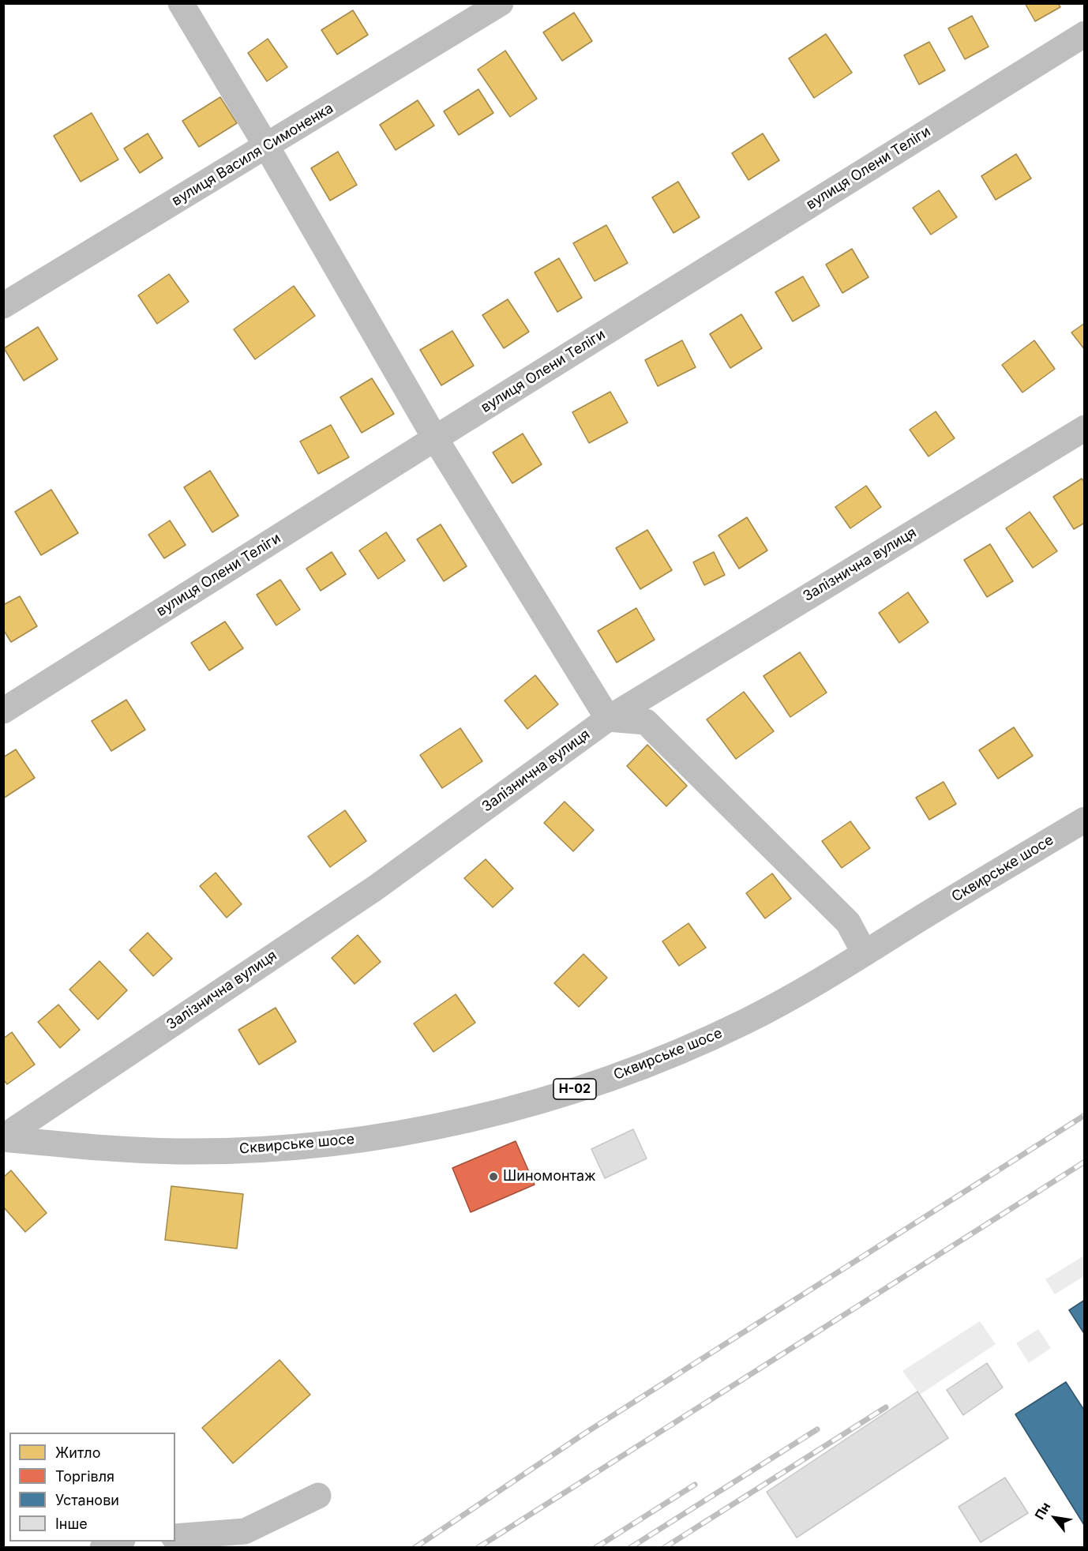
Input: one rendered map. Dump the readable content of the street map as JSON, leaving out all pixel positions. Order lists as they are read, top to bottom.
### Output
{
  "streets": {
    "street": [
      "вулиця Василя Симоненка",
      "вулиця Олени Теліги",
      "Залізнична вулиця",
      "Сквирське шосе",
      "Н-02"
    ]
  },
  "crossings": [
    ["Залізнична вулиця", "Сквирське шосе"]
  ],
  "places": ["Шиномонтаж"],
  "legend": [
    "Житло",
    "Торгівля",
    "Установи",
    "Інше"
  ],
  "north": "top left"
}
